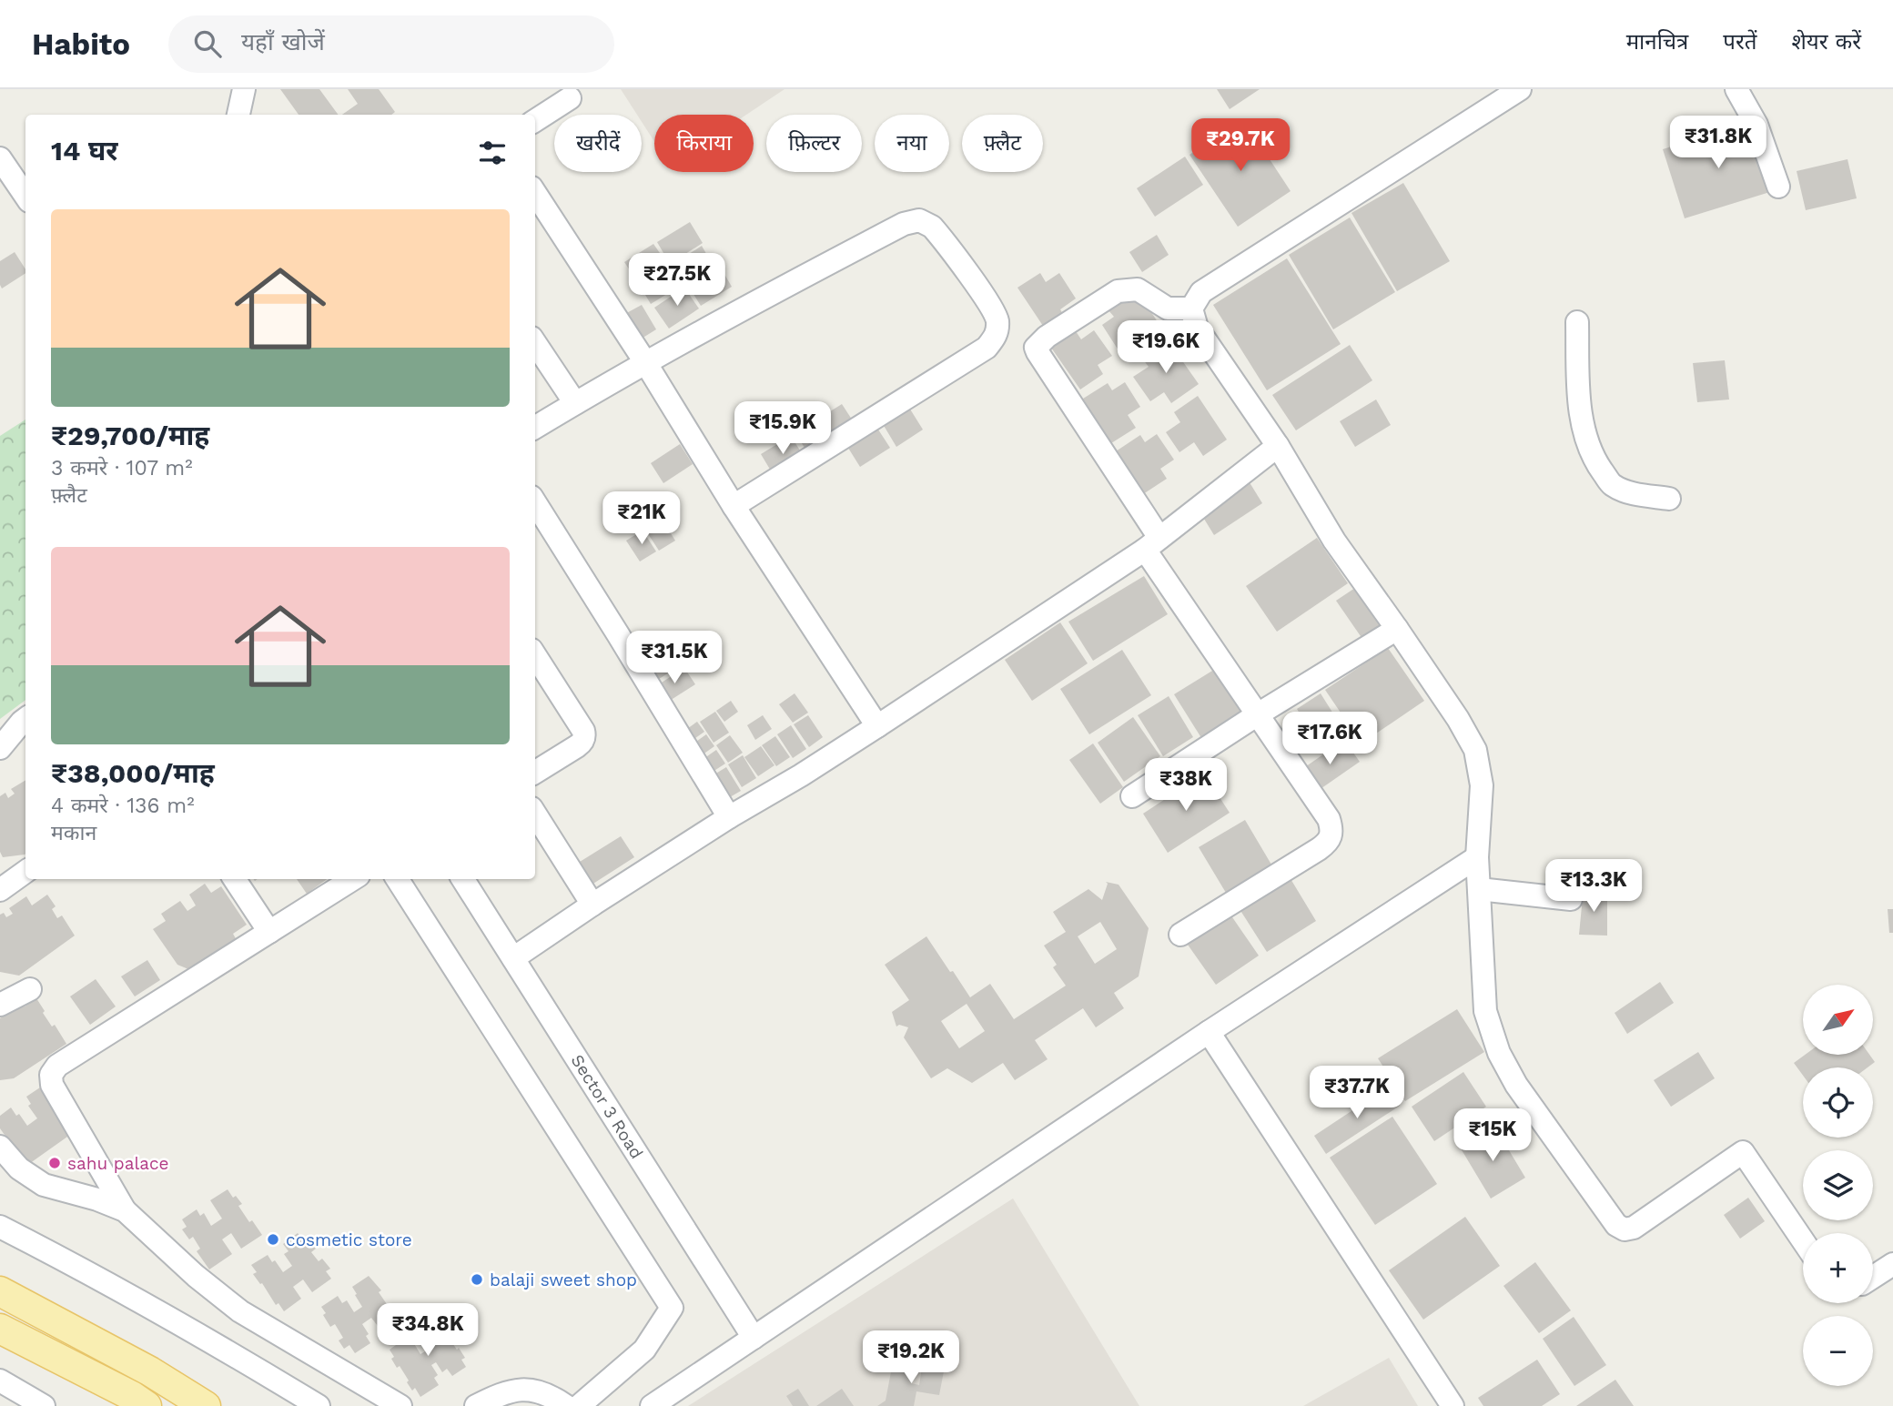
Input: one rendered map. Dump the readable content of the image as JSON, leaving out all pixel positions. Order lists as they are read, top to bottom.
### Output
{
  "streets": {
    "street": ["Sector 3 Road"]
  },
  "places": ["sahu palace", "cosmetic store", "balaji sweet shop"],
  "north": "top right",
  "page": {
    "header": "Habito",
    "search": "यहाँ खोजें",
    "nav": ["मानचित्र", "परतें", "शेयर करें"],
    "chip": [
      "खरीदें",
      "किराया",
      "फ़िल्टर",
      "नया",
      "फ़्लैट"
    ],
    "heading": "14 घर",
    "price": [
      "₹31.8K",
      "₹29.7K",
      "₹27.5K",
      "₹19.6K",
      "₹15.9K",
      "₹21K",
      "₹31.5K",
      "₹17.6K",
      "₹38K",
      "₹13.3K",
      "₹37.7K",
      "₹15K",
      "₹34.8K",
      "₹19.2K"
    ],
    "list": [
      {
        "name": "₹29,700/माह",
        "note": "3 कमरे · 107 m² · फ़्लैट"
      },
      {
        "name": "₹38,000/माह",
        "note": "4 कमरे · 136 m² · मकान"
      }
    ],
    "map_buttons": ["+", "−"]
  }
}
